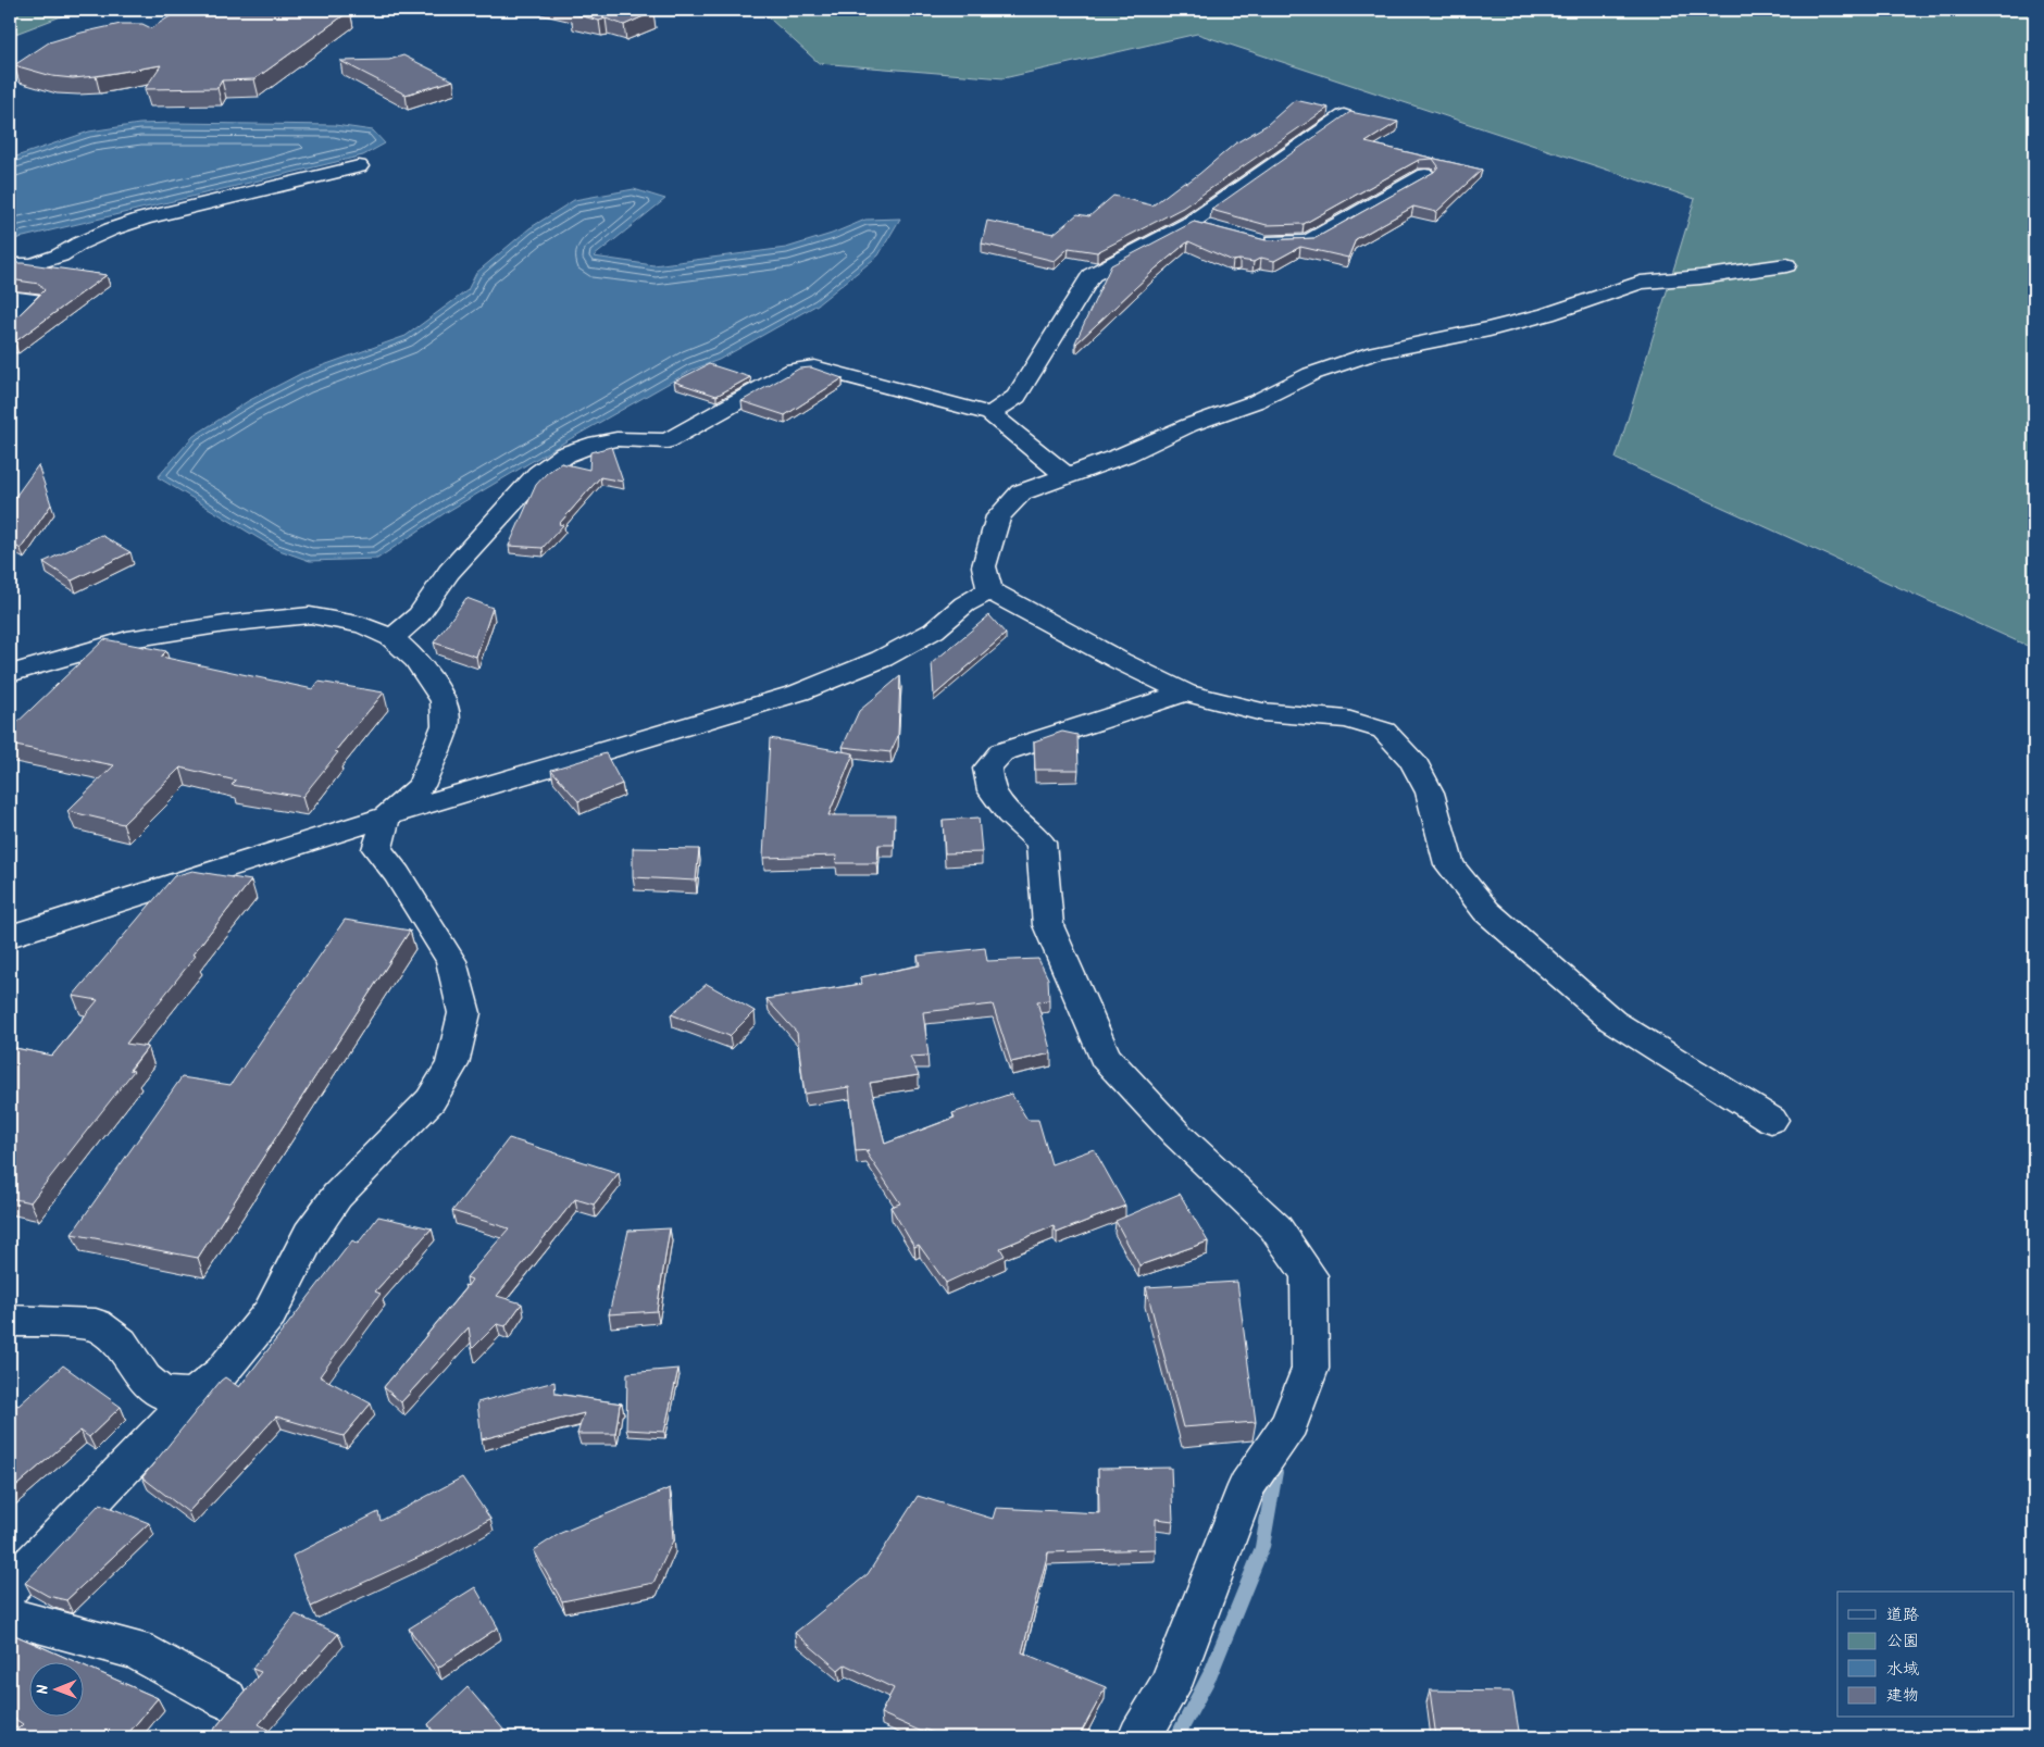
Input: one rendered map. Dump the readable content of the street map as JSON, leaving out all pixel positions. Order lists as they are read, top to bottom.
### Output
{
  "legend": [
    "道路",
    "公園",
    "水域",
    "建物"
  ],
  "north": "left"
}
